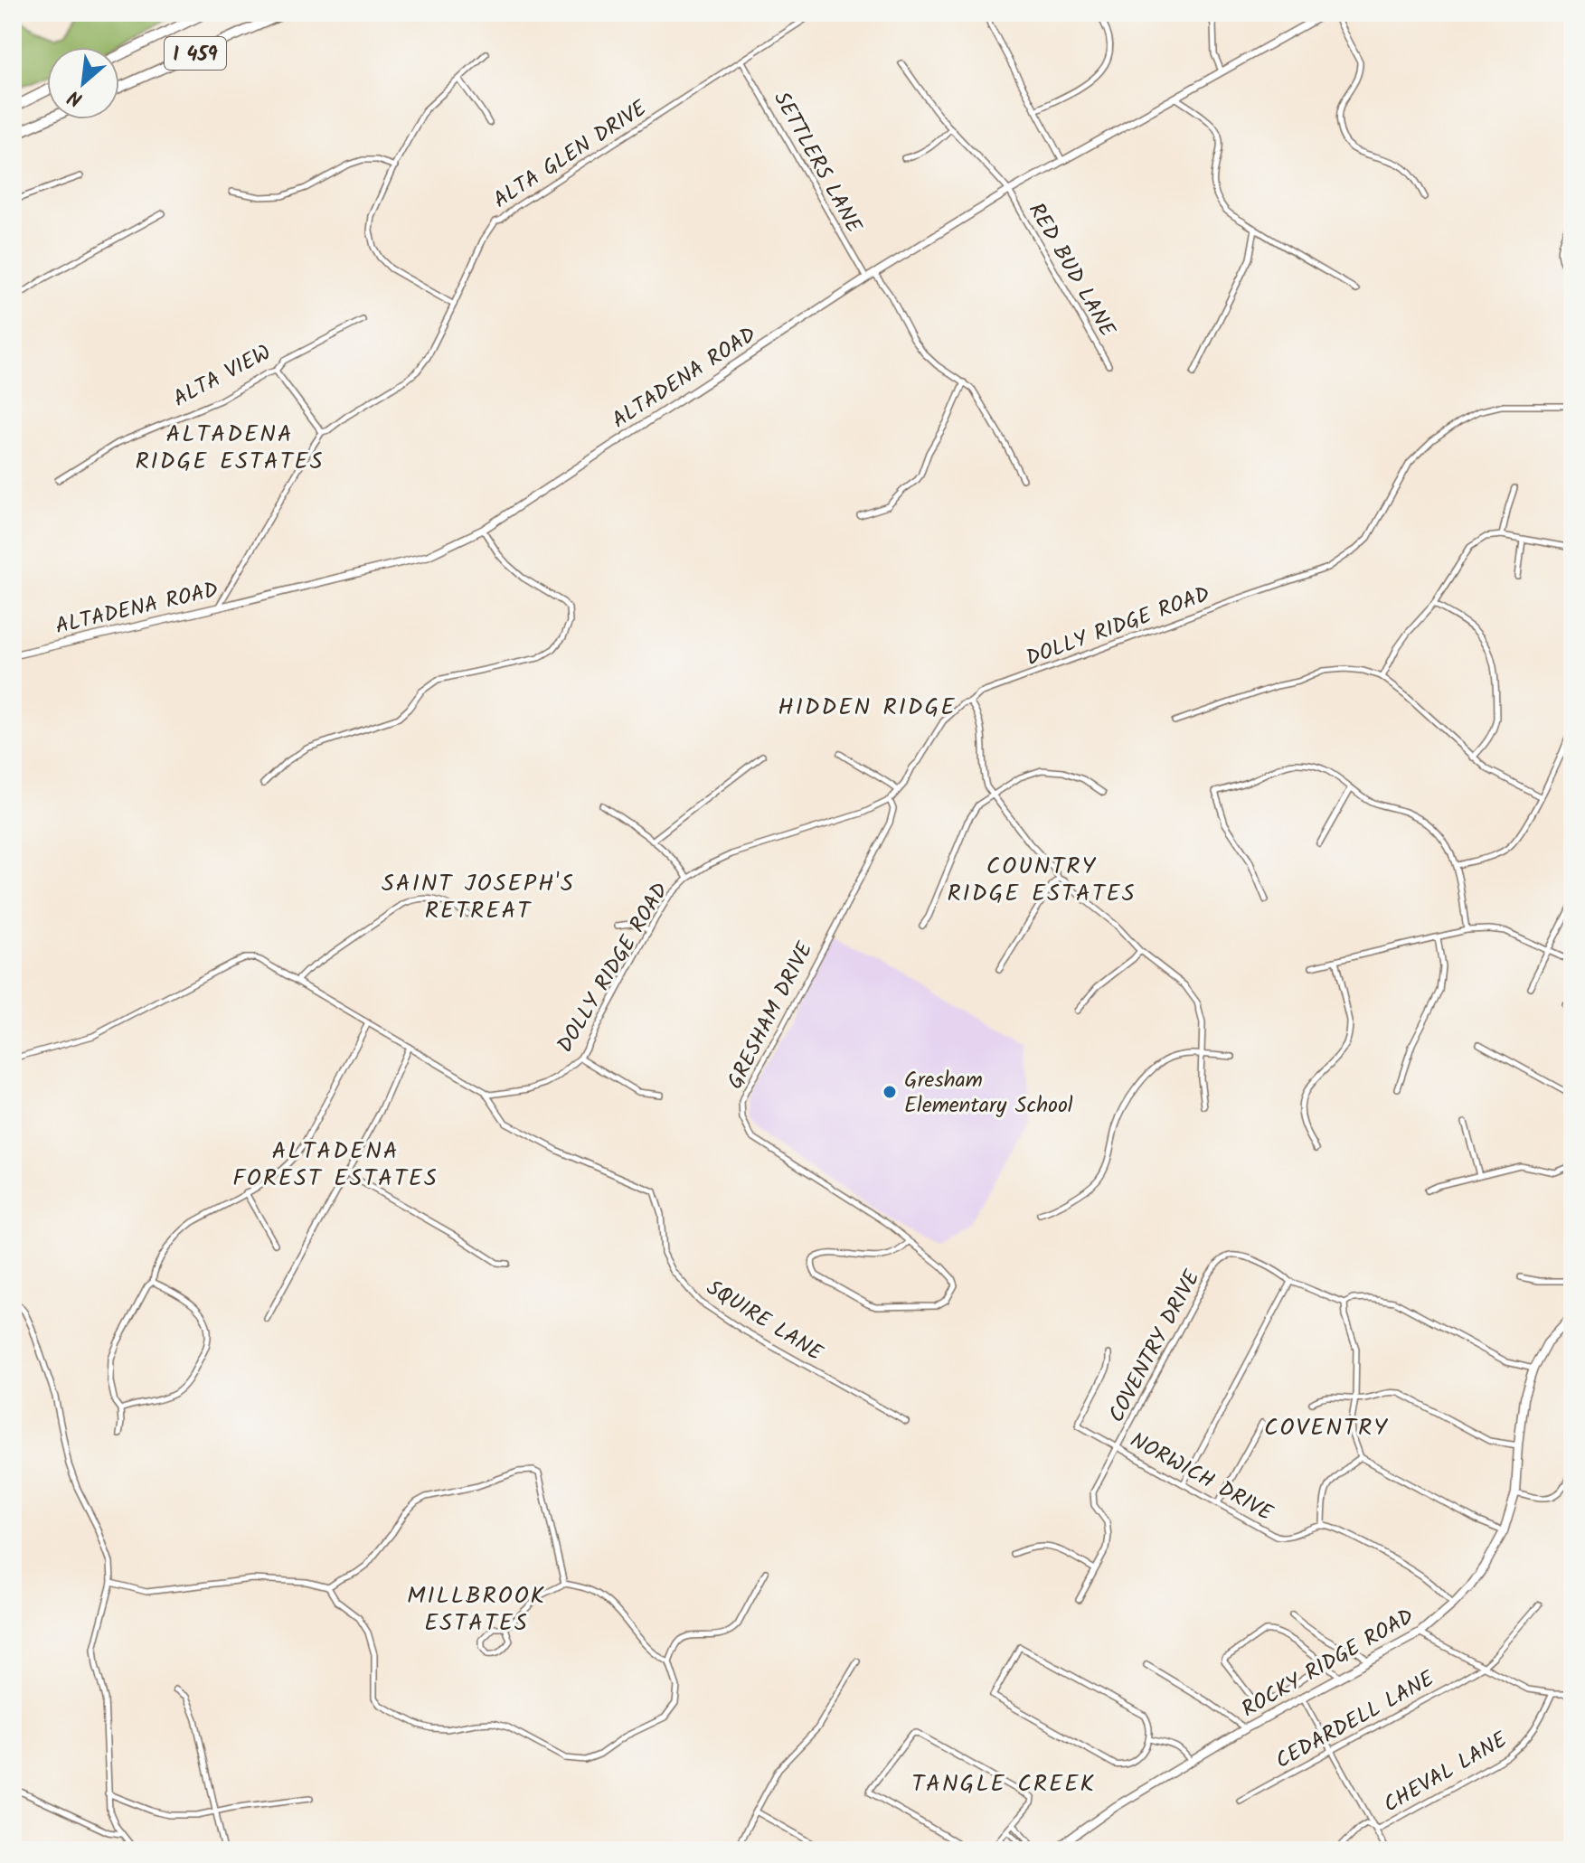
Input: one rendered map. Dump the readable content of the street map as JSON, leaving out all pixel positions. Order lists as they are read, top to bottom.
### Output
{
  "streets": {
    "highway": ["I 459"],
    "main road": ["ROCKY RIDGE ROAD"],
    "street": [
      "ALTA GLEN DRIVE",
      "SETTLERS LANE",
      "RED BUD LANE",
      "ALTA VIEW",
      "ALTADENA ROAD",
      "DOLLY RIDGE ROAD",
      "GRESHAM DRIVE",
      "SQUIRE LANE",
      "COVENTRY DRIVE",
      "NORWICH DRIVE",
      "CEDARDELL LANE",
      "CHEVAL LANE"
    ]
  },
  "crossings": [
    ["ALTA GLEN DRIVE", "SETTLERS LANE"],
    ["ALTA GLEN DRIVE", "ALTADENA ROAD"],
    ["SETTLERS LANE", "ALTADENA ROAD"],
    ["RED BUD LANE", "ALTADENA ROAD"],
    ["DOLLY RIDGE ROAD", "GRESHAM DRIVE"],
    ["DOLLY RIDGE ROAD", "SQUIRE LANE"],
    ["COVENTRY DRIVE", "NORWICH DRIVE"],
    ["COVENTRY DRIVE", "ROCKY RIDGE ROAD"]
  ],
  "districts": [
    "ALTADENA RIDGE ESTATES",
    "HIDDEN RIDGE",
    "COUNTRY RIDGE ESTATES",
    "SAINT JOSEPH'S RETREAT",
    "ALTADENA FOREST ESTATES",
    "COVENTRY",
    "MILLBROOK ESTATES",
    "TANGLE CREEK"
  ],
  "places": ["Gresham Elementary School"],
  "north": "bottom left"
}
